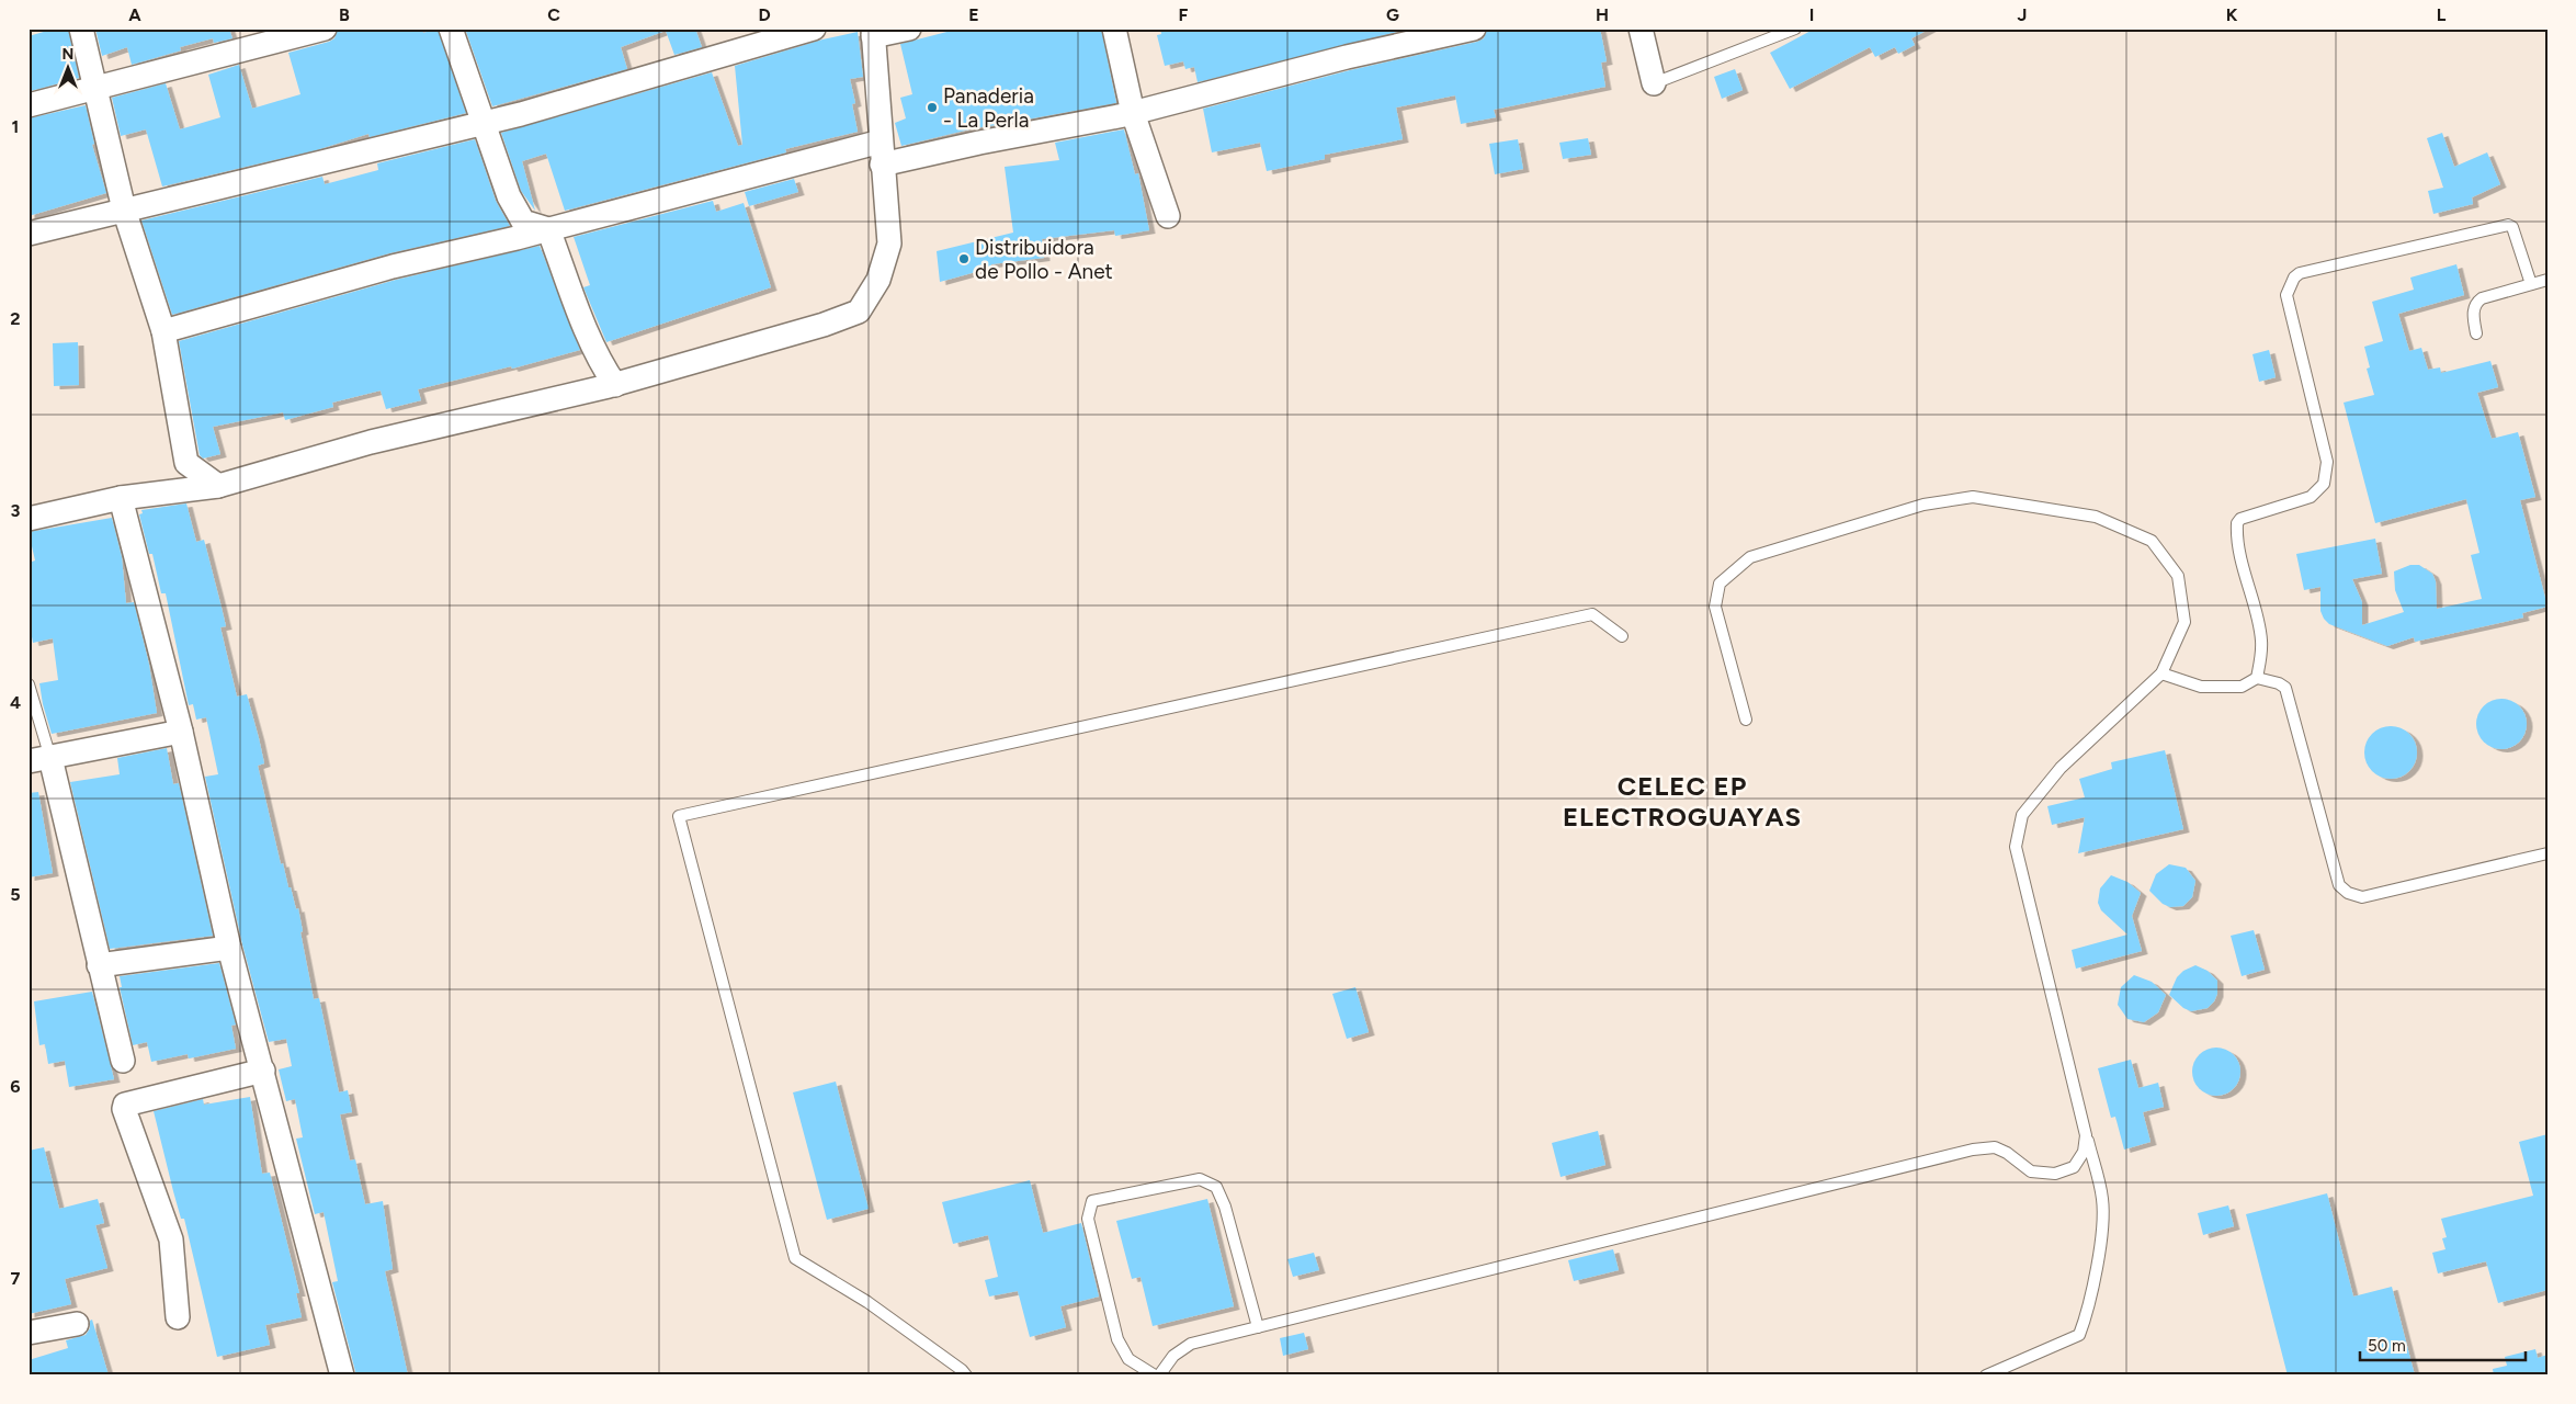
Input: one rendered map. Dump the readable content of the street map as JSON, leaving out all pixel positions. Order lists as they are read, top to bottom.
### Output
{
  "districts": ["CELEC EP ELECTROGUAYAS"],
  "places": ["Panaderia - La Perla", "Distribuidora de Pollo - Anet"],
  "scale_bar": "50 m",
  "north": "top",
  "grid": {
    "columns": [
      "A",
      "B",
      "C",
      "D",
      "E",
      "F",
      "G",
      "H",
      "I",
      "J",
      "K",
      "L"
    ],
    "rows": [
      "1",
      "2",
      "3",
      "4",
      "5",
      "6",
      "7"
    ]
  }
}
